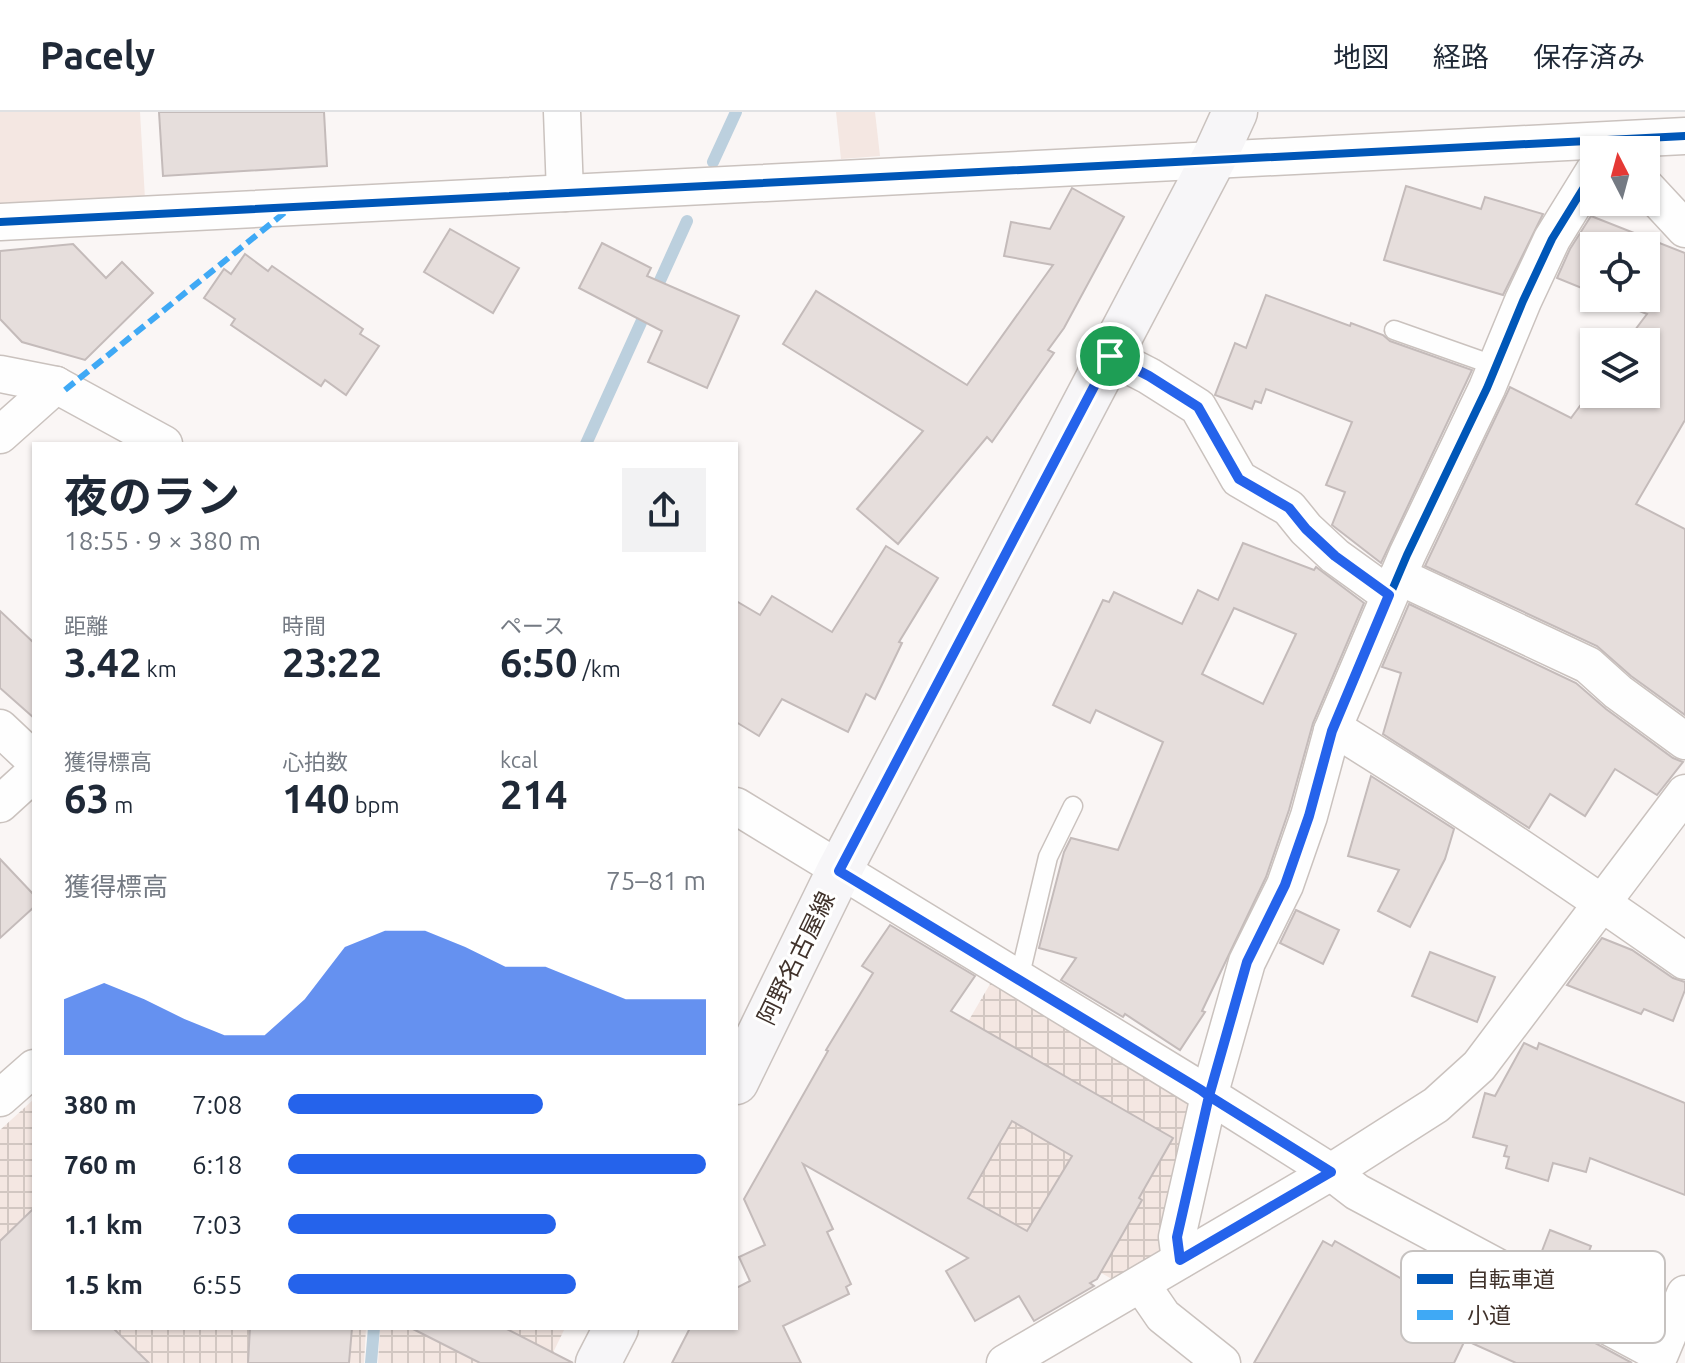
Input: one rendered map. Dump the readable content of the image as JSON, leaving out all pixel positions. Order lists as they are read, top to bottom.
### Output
{
  "streets": {
    "main road": ["阿野名古屋線"]
  },
  "legend": ["自転車道", "小道"],
  "north": "top",
  "page": {
    "header": "Pacely",
    "nav": ["地図", "経路", "保存済み"],
    "heading": ["夜のラン", "18:55 · 9 × 380 m"],
    "stats": [
      ["距離", "3.42 km"],
      ["時間", "23:22"],
      ["ペース", "6:50 /km"],
      ["獲得標高", "63 m"],
      ["心拍数", "140 bpm"],
      ["kcal", "214"]
    ],
    "chart": ["獲得標高", "75–81 m"],
    "list": [
      {
        "name": "380 m",
        "note": "7:08"
      },
      {
        "name": "760 m",
        "note": "6:18"
      },
      {
        "name": "1.1 km",
        "note": "7:03"
      },
      {
        "name": "1.5 km",
        "note": "6:55"
      }
    ]
  }
}
